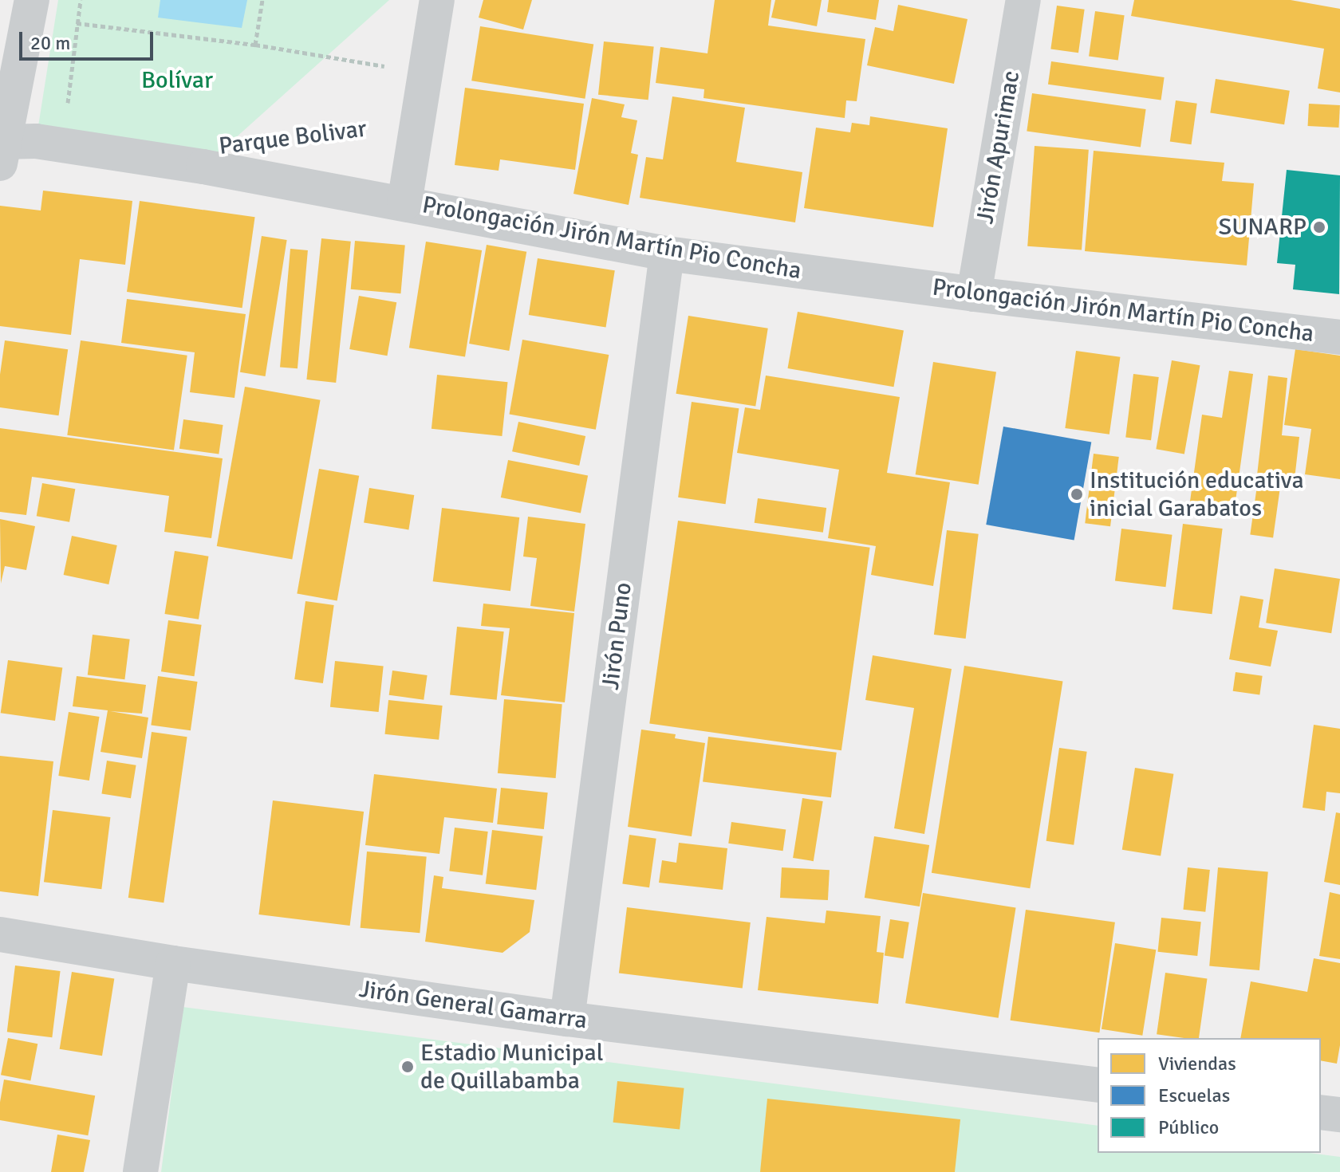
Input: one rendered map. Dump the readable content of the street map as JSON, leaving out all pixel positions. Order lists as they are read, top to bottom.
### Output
{
  "streets": {
    "street": [
      "Jirón Apurimac",
      "Prolongación Jirón Martín Pio Concha",
      "Jirón Puno",
      "Jirón General Gamarra"
    ]
  },
  "crossings": [
    ["Jirón Apurimac", "Prolongación Jirón Martín Pio Concha"],
    ["Prolongación Jirón Martín Pio Concha", "Jirón Puno"],
    ["Jirón Puno", "Jirón General Gamarra"]
  ],
  "parks": ["Bolívar"],
  "places": ["SUNARP", "Institución educativa inicial Garabatos", "Estadio Municipal de Quillabamba"],
  "legend": ["Viviendas", "Escuelas", "Público"],
  "scale_bar": "20 m"
}
